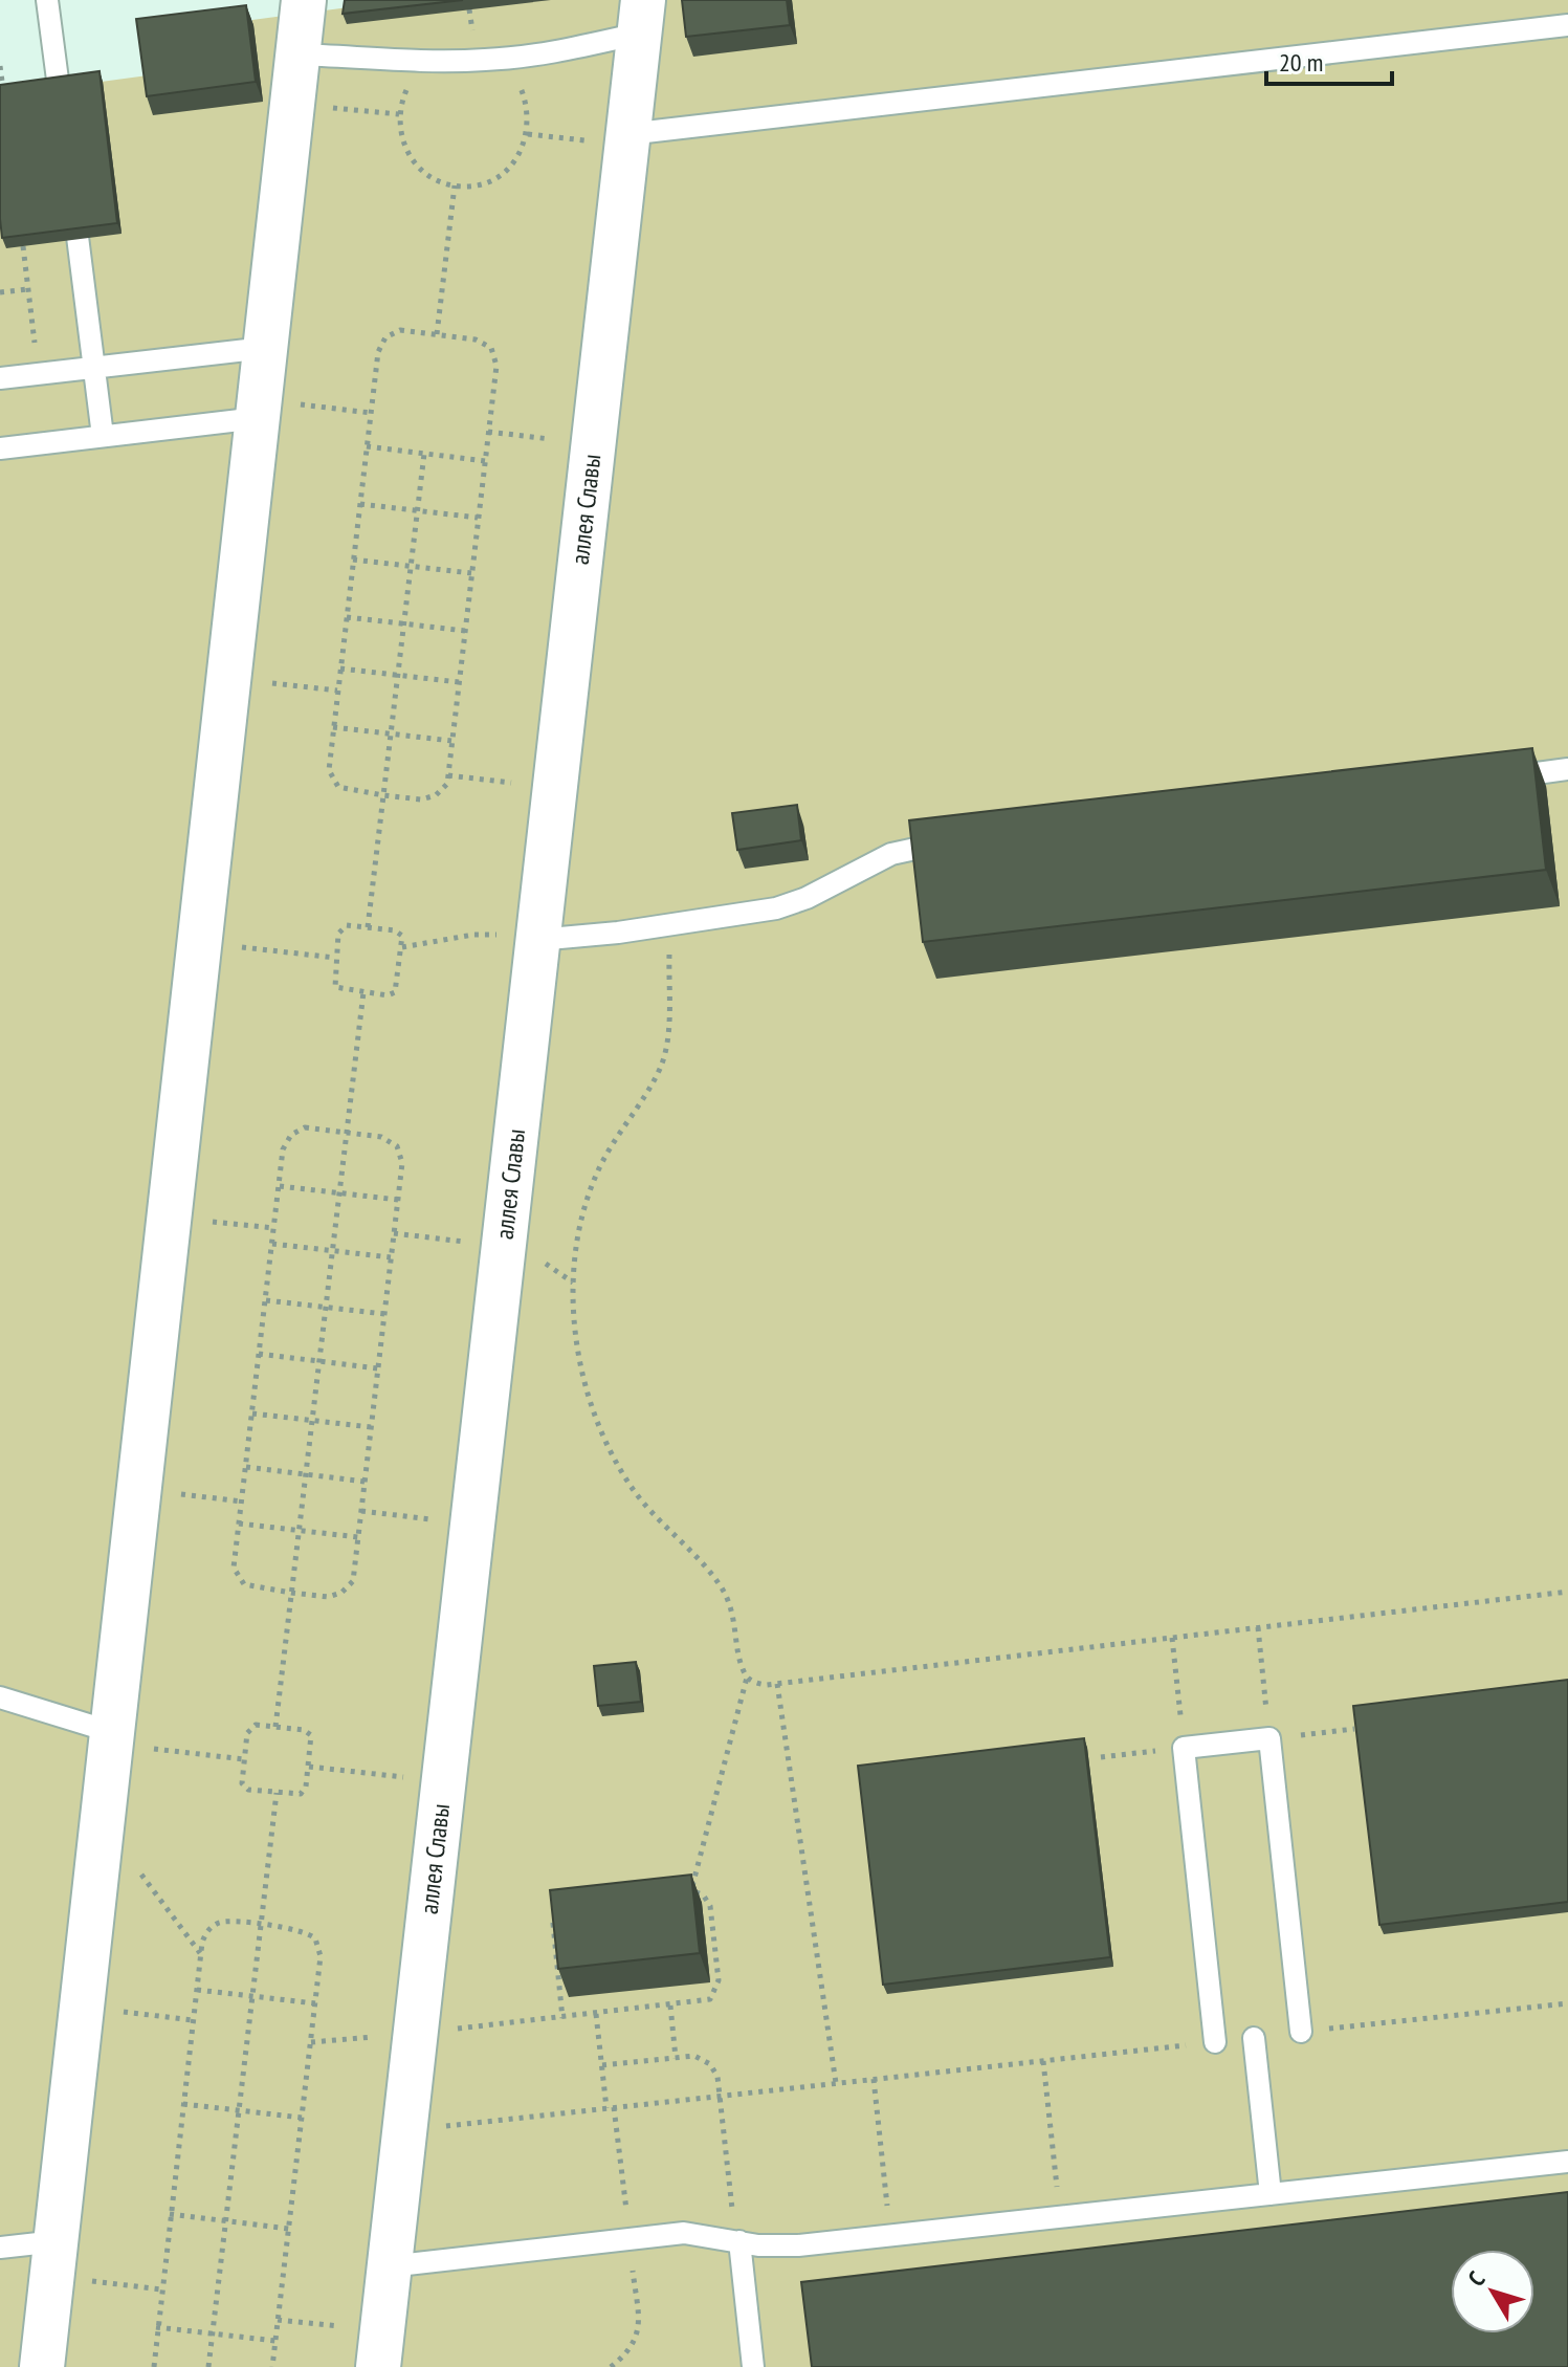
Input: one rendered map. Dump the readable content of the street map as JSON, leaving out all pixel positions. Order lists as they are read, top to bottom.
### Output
{
  "streets": {
    "street": ["аллея Славы"]
  },
  "scale_bar": "20 m",
  "north": "top left"
}
